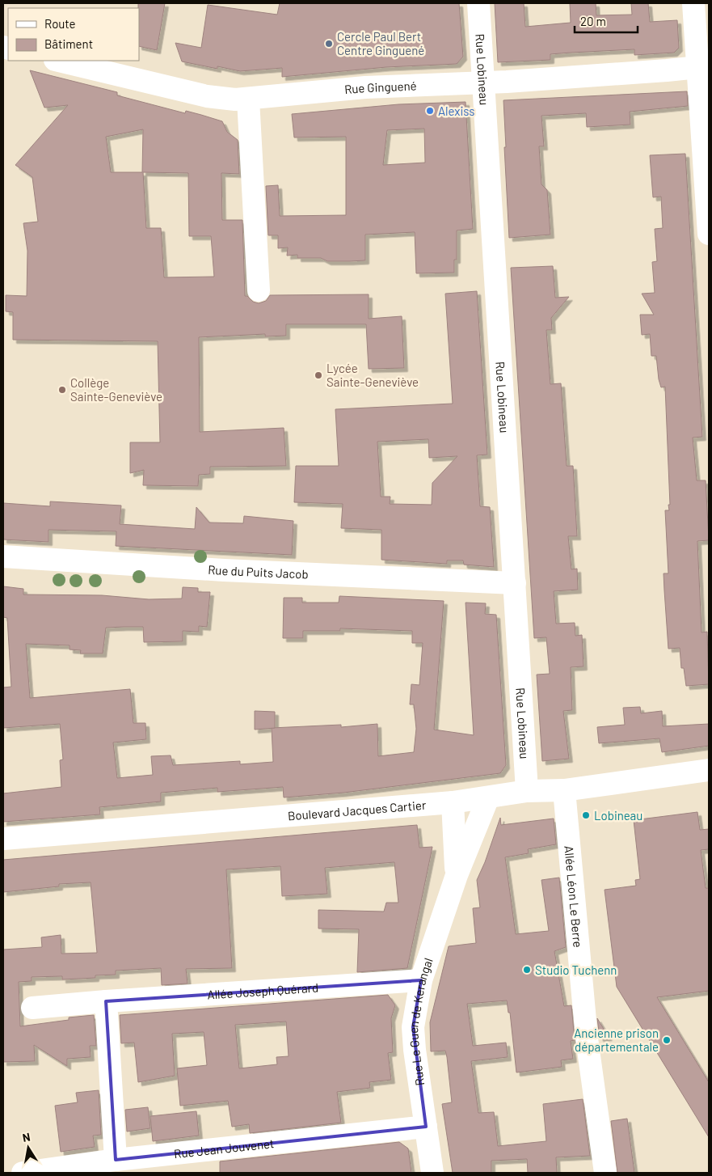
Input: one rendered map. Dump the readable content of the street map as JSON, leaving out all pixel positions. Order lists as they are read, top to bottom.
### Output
{
  "streets": {
    "street": [
      "Rue Lobineau",
      "Rue Ginguené",
      "Rue du Puits Jacob",
      "Boulevard Jacques Cartier",
      "Allée Léon Le Berre",
      "Allée Joseph Quérard",
      "Rue Le Guen de Kerangal",
      "Rue Jean Jouvenet"
    ]
  },
  "crossings": [
    ["Rue Lobineau", "Rue Ginguené"],
    ["Rue Lobineau", "Rue du Puits Jacob"],
    ["Rue Lobineau", "Boulevard Jacques Cartier"],
    ["Boulevard Jacques Cartier", "Allée Léon Le Berre"],
    ["Boulevard Jacques Cartier", "Rue Le Guen de Kerangal"],
    ["Allée Joseph Quérard", "Rue Le Guen de Kerangal"],
    ["Rue Le Guen de Kerangal", "Rue Jean Jouvenet"]
  ],
  "places": [
    "Cercle Paul Bert Centre Ginguené",
    "Alexiss",
    "Lycée Sainte-Geneviève",
    "Collège Sainte-Geneviève",
    "Lobineau",
    "Studio Tuchenn",
    "Ancienne prison départementale"
  ],
  "legend": ["Route", "Bâtiment"],
  "scale_bar": "20 m",
  "north": "top"
}
